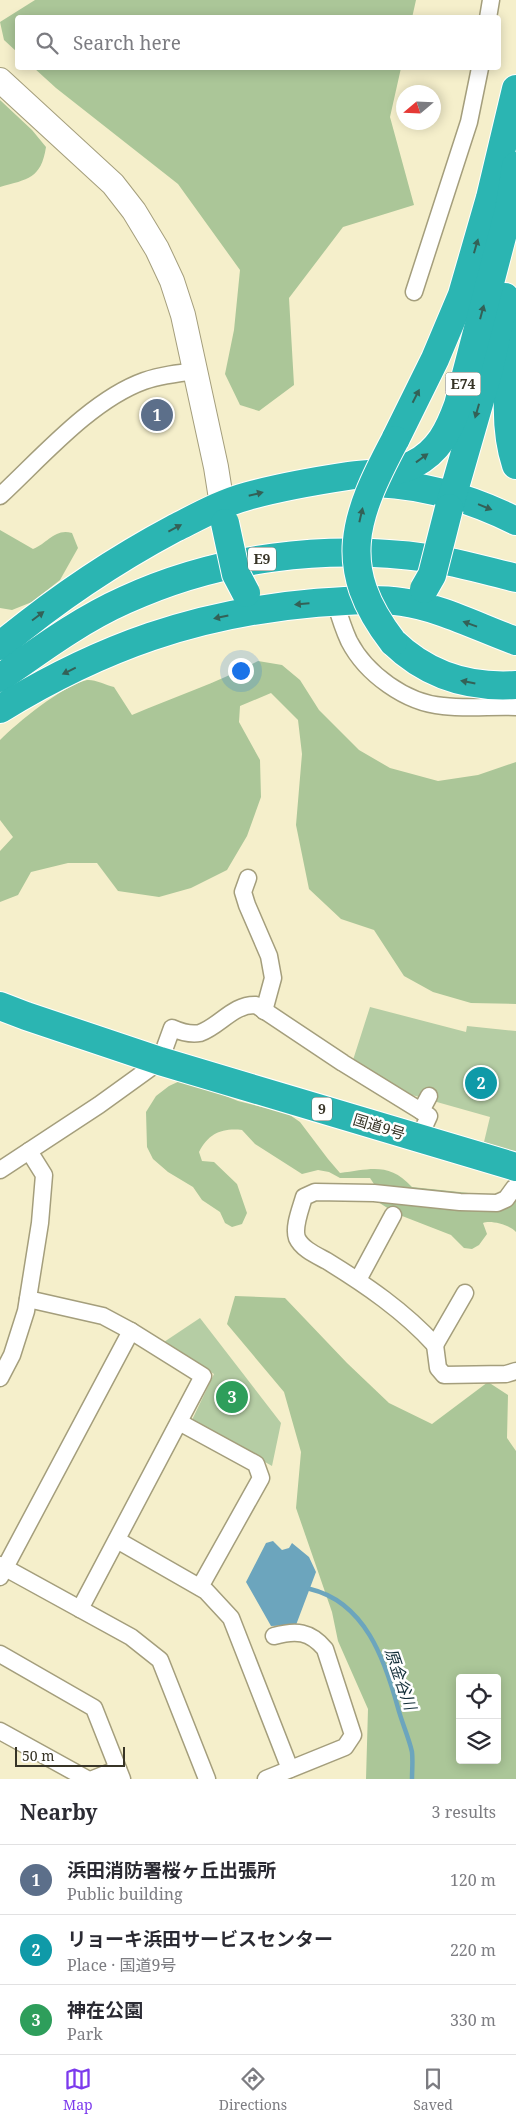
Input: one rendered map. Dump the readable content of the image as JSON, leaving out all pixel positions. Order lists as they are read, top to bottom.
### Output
{
  "streets": {
    "highway": [
      "E74",
      "E9",
      "9",
      "国道9号"
    ]
  },
  "water": ["原金谷川"],
  "scale_bar": "50 m",
  "north": "left",
  "page": {
    "search": "Search here",
    "pins": ["1", "2", "3"],
    "scale": "50 m",
    "heading": ["Nearby", "3 results"],
    "list": [
      {
        "mark": "1",
        "name": "浜田消防署桜ヶ丘出張所",
        "note": "Public building",
        "value": "120 m"
      },
      {
        "mark": "2",
        "name": "リョーキ浜田サービスセンター",
        "note": "Place · 国道9号",
        "value": "220 m"
      },
      {
        "mark": "3",
        "name": "神在公園",
        "note": "Park",
        "value": "330 m"
      }
    ],
    "nav": ["Map", "Directions", "Saved"]
  }
}
